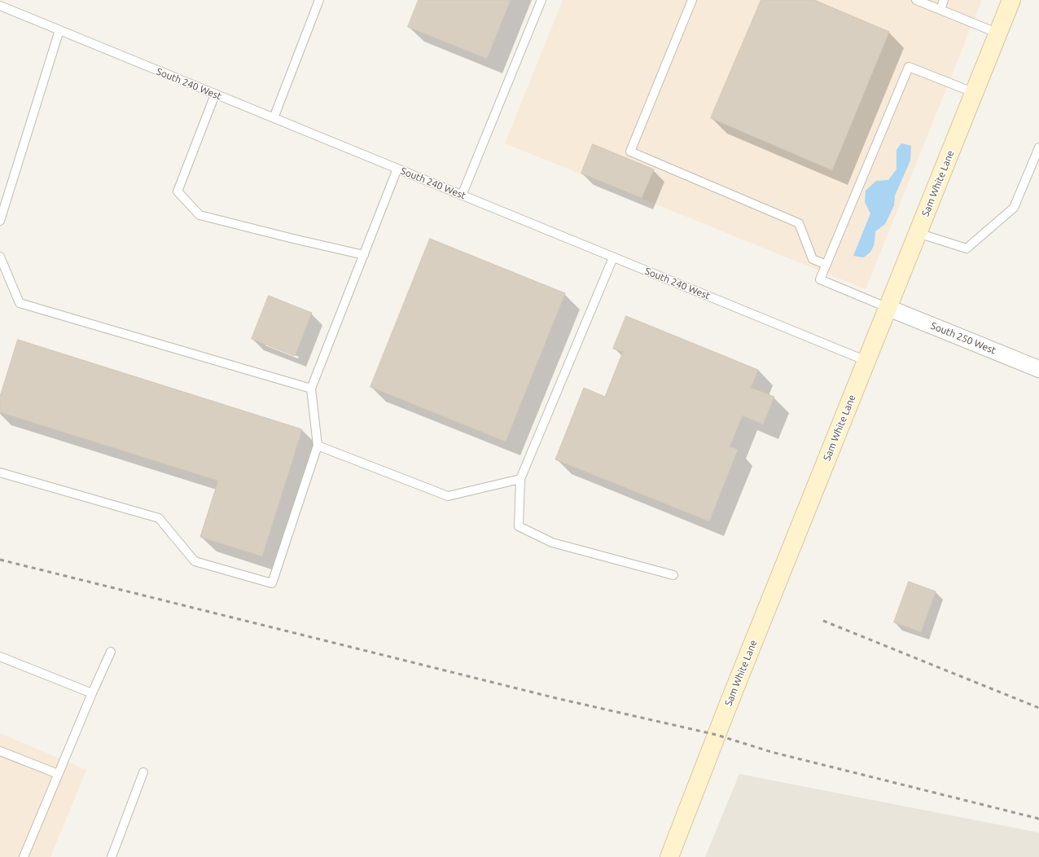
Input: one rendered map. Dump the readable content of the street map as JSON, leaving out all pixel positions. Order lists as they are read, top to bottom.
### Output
{
  "streets": {
    "street": ["Sam White Lane", "South 250 West"],
    "lane": ["South 240 West"]
  },
  "crossings": [
    ["South 240 West", "Sam White Lane"],
    ["Sam White Lane", "South 250 West"]
  ]
}
